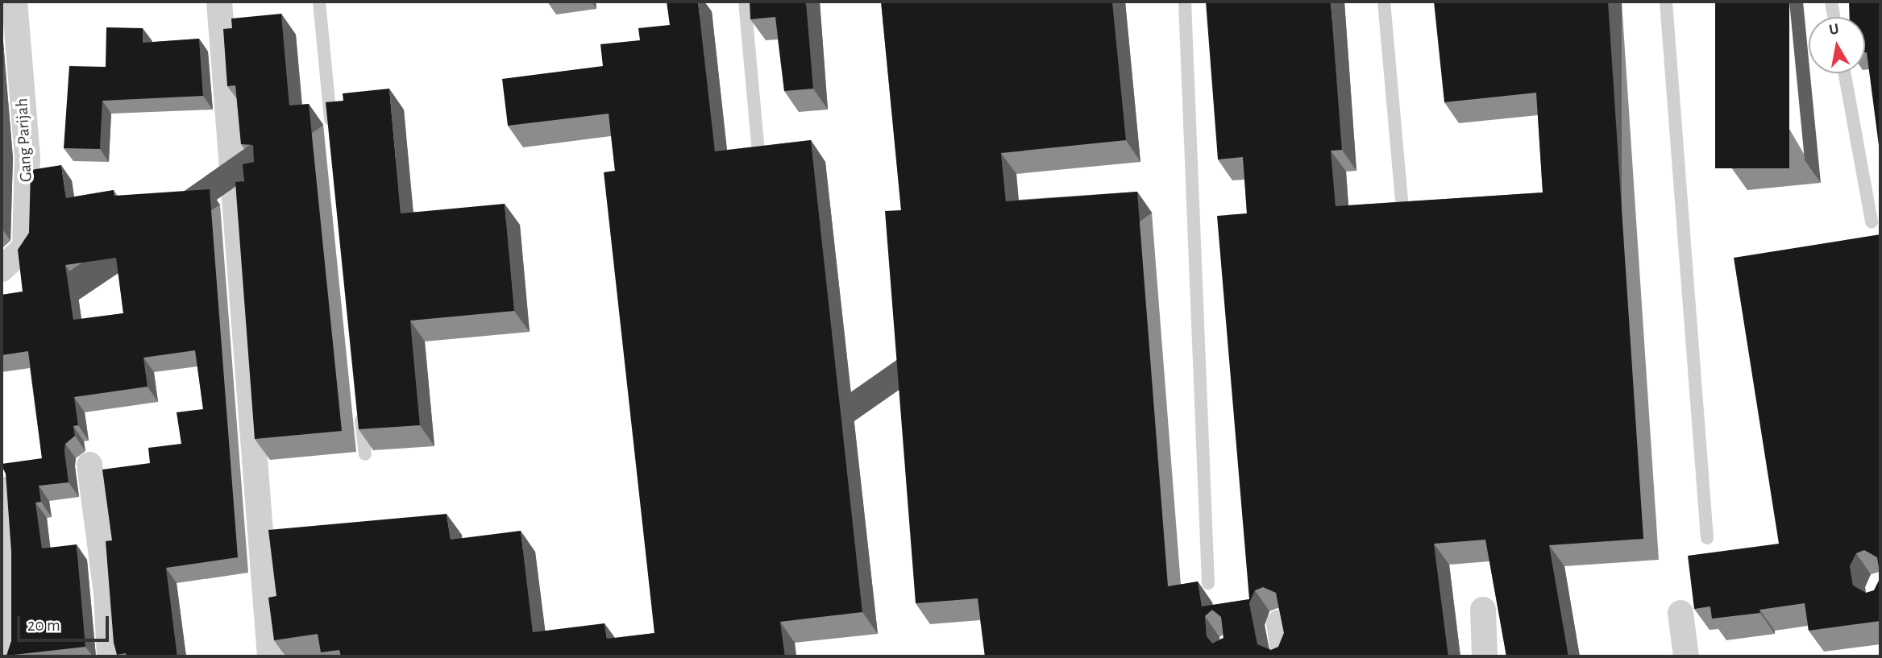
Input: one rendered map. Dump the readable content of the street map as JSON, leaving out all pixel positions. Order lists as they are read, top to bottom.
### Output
{
  "streets": {
    "street": ["Gang Parijah"]
  },
  "scale_bar": "20 m",
  "north": "top"
}
